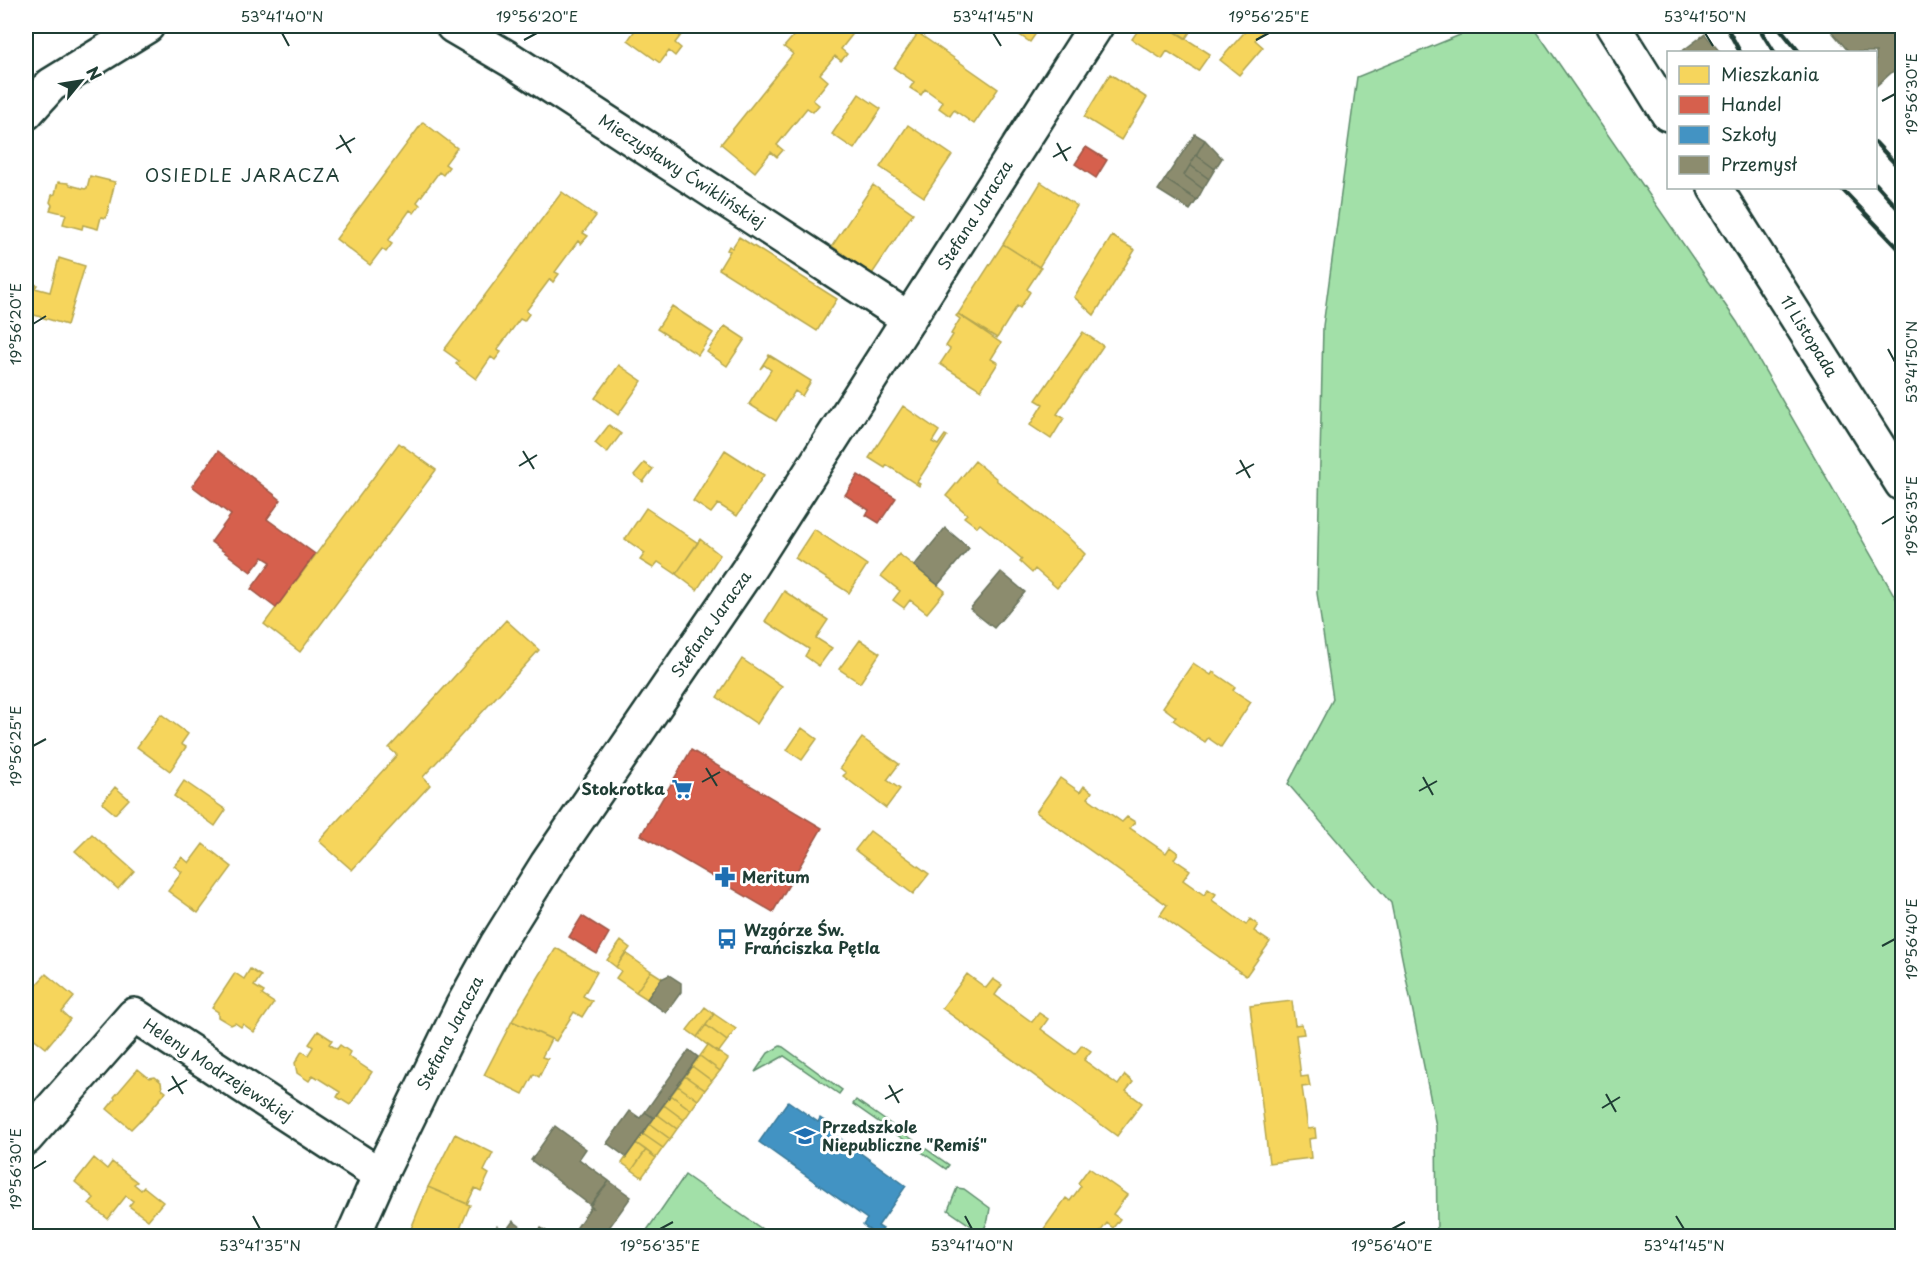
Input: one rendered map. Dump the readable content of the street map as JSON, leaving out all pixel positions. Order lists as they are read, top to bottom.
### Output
{
  "streets": {
    "street": [
      "Mieczysławy Ćwiklińskiej",
      "Stefana Jaracza",
      "11 Listopada",
      "Heleny Modrzejewskiej"
    ]
  },
  "crossings": [
    ["Mieczysławy Ćwiklińskiej", "Stefana Jaracza"],
    ["Stefana Jaracza", "Heleny Modrzejewskiej"]
  ],
  "districts": ["OSIEDLE JARACZA"],
  "places": {
    "supermarket": ["Stokrotka"],
    "pharmacy": ["Meritum"],
    "bus stop": ["Wzgórze Św. Frańciszka Pętla"],
    "school or university": ["Przedszkole Niepubliczne \"Remiś\""]
  },
  "legend": [
    "Mieszkania",
    "Handel",
    "Szkoły",
    "Przemysł"
  ],
  "north": "top right",
  "coordinates": [
    "53°41'40\"N",
    "19°56'20\"E",
    "53°41'45\"N",
    "19°56'25\"E",
    "53°41'50\"N",
    "19°56'30\"E",
    "19°56'35\"E",
    "19°56'40\"E",
    "53°41'35\"N"
  ]
}
